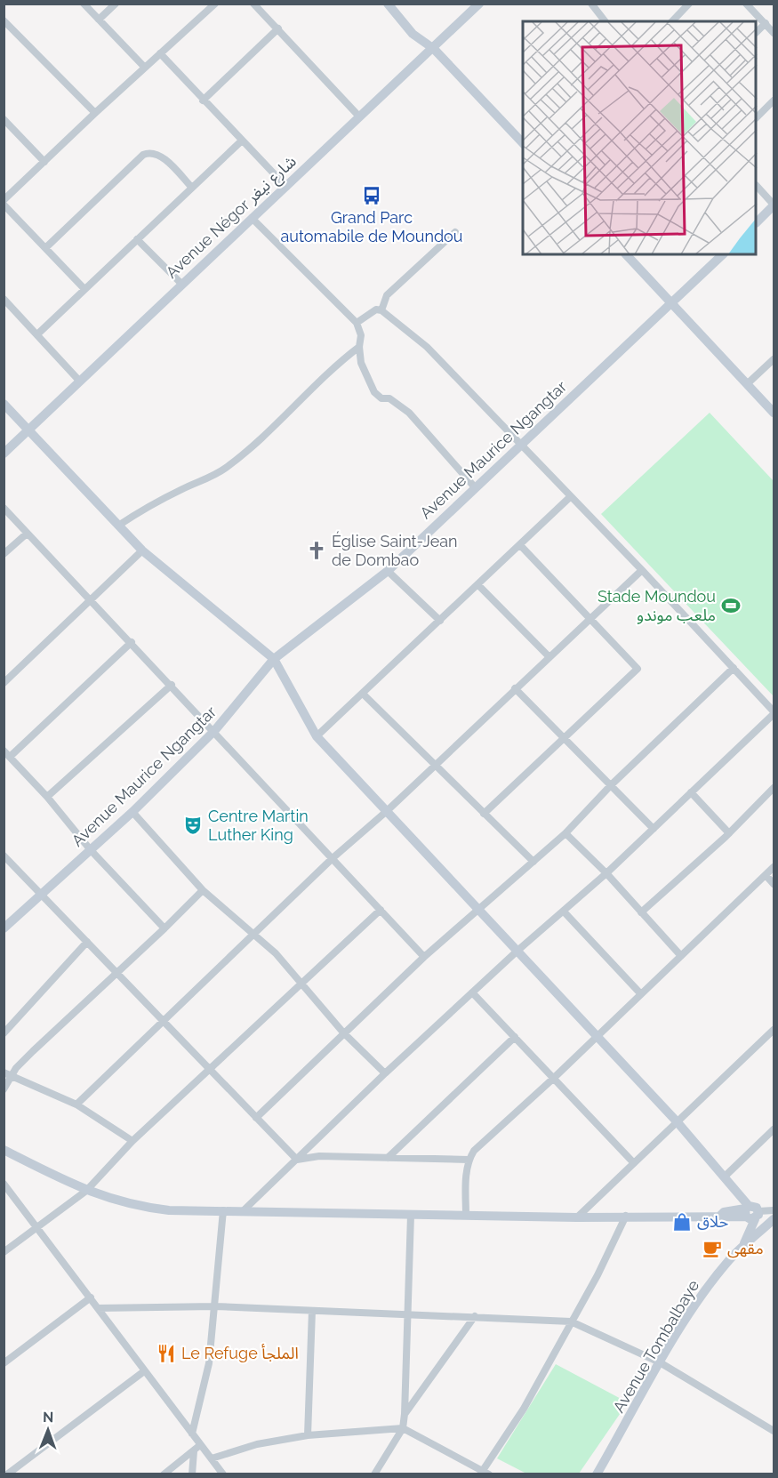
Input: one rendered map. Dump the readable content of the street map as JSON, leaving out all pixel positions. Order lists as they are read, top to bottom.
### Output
{
  "streets": {
    "street": ["Avenue Négor شارع نيغر", "Avenue Maurice Ngangtar", "Avenue Tombalbaye"]
  },
  "places": {
    "bus stop": ["Grand Parc automabile de Moundou"],
    "church": ["Église Saint-Jean de Dombao"],
    "sports": ["Stade Moundou ملعب موندو"],
    "theatre": ["Centre Martin Luther King"],
    "shop": ["حلاق"],
    "cafe": ["مقهى"],
    "restaurant": ["Le Refuge الملجأ"]
  },
  "north": "top"
}
